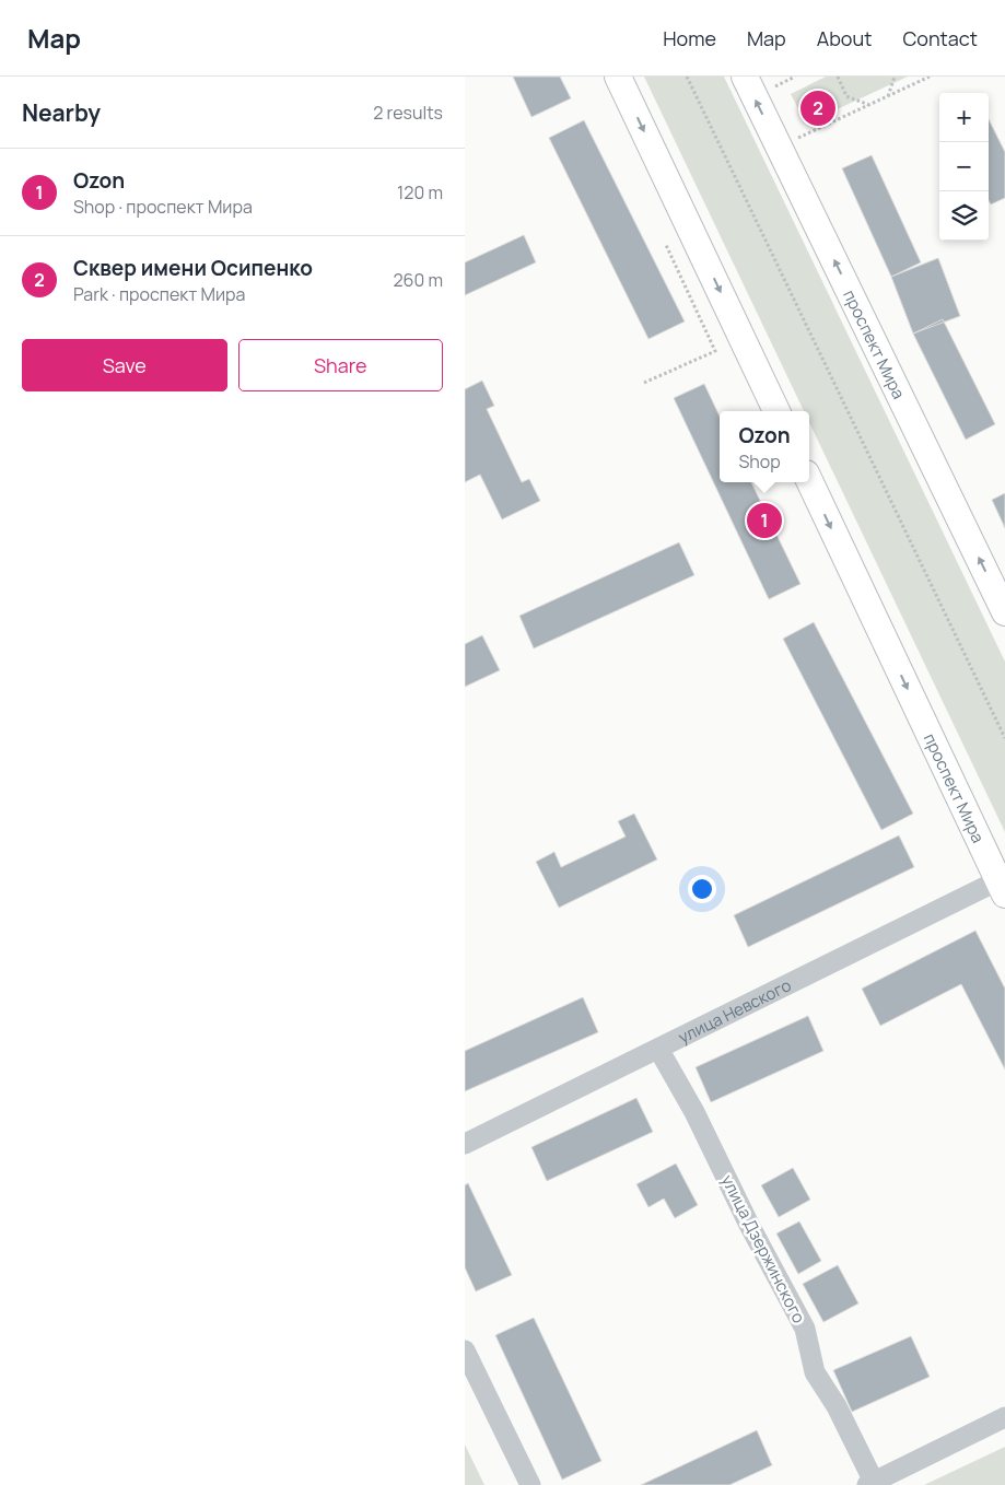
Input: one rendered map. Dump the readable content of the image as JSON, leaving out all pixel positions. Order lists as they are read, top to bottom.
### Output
{
  "streets": {
    "main road": ["проспект Мира"],
    "street": ["улица Невского", "улица Дзержинского"]
  },
  "crossings": [
    ["проспект Мира", "улица Невского"],
    ["улица Невского", "улица Дзержинского"]
  ],
  "page": {
    "header": "Map",
    "nav": [
      "Home",
      "Map",
      "About",
      "Contact"
    ],
    "heading": ["Nearby", "2 results"],
    "pins": ["2", "1"],
    "map_buttons": ["+", "−"],
    "list": [
      {
        "mark": "1",
        "name": "Ozon",
        "note": "Shop · проспект Мира",
        "value": "120 m"
      },
      {
        "mark": "2",
        "name": "Сквер имени Осипенко",
        "note": "Park · проспект Мира",
        "value": "260 m"
      }
    ],
    "buttons": ["Save", "Share"],
    "popup": ["Ozon", "Shop"]
  }
}
